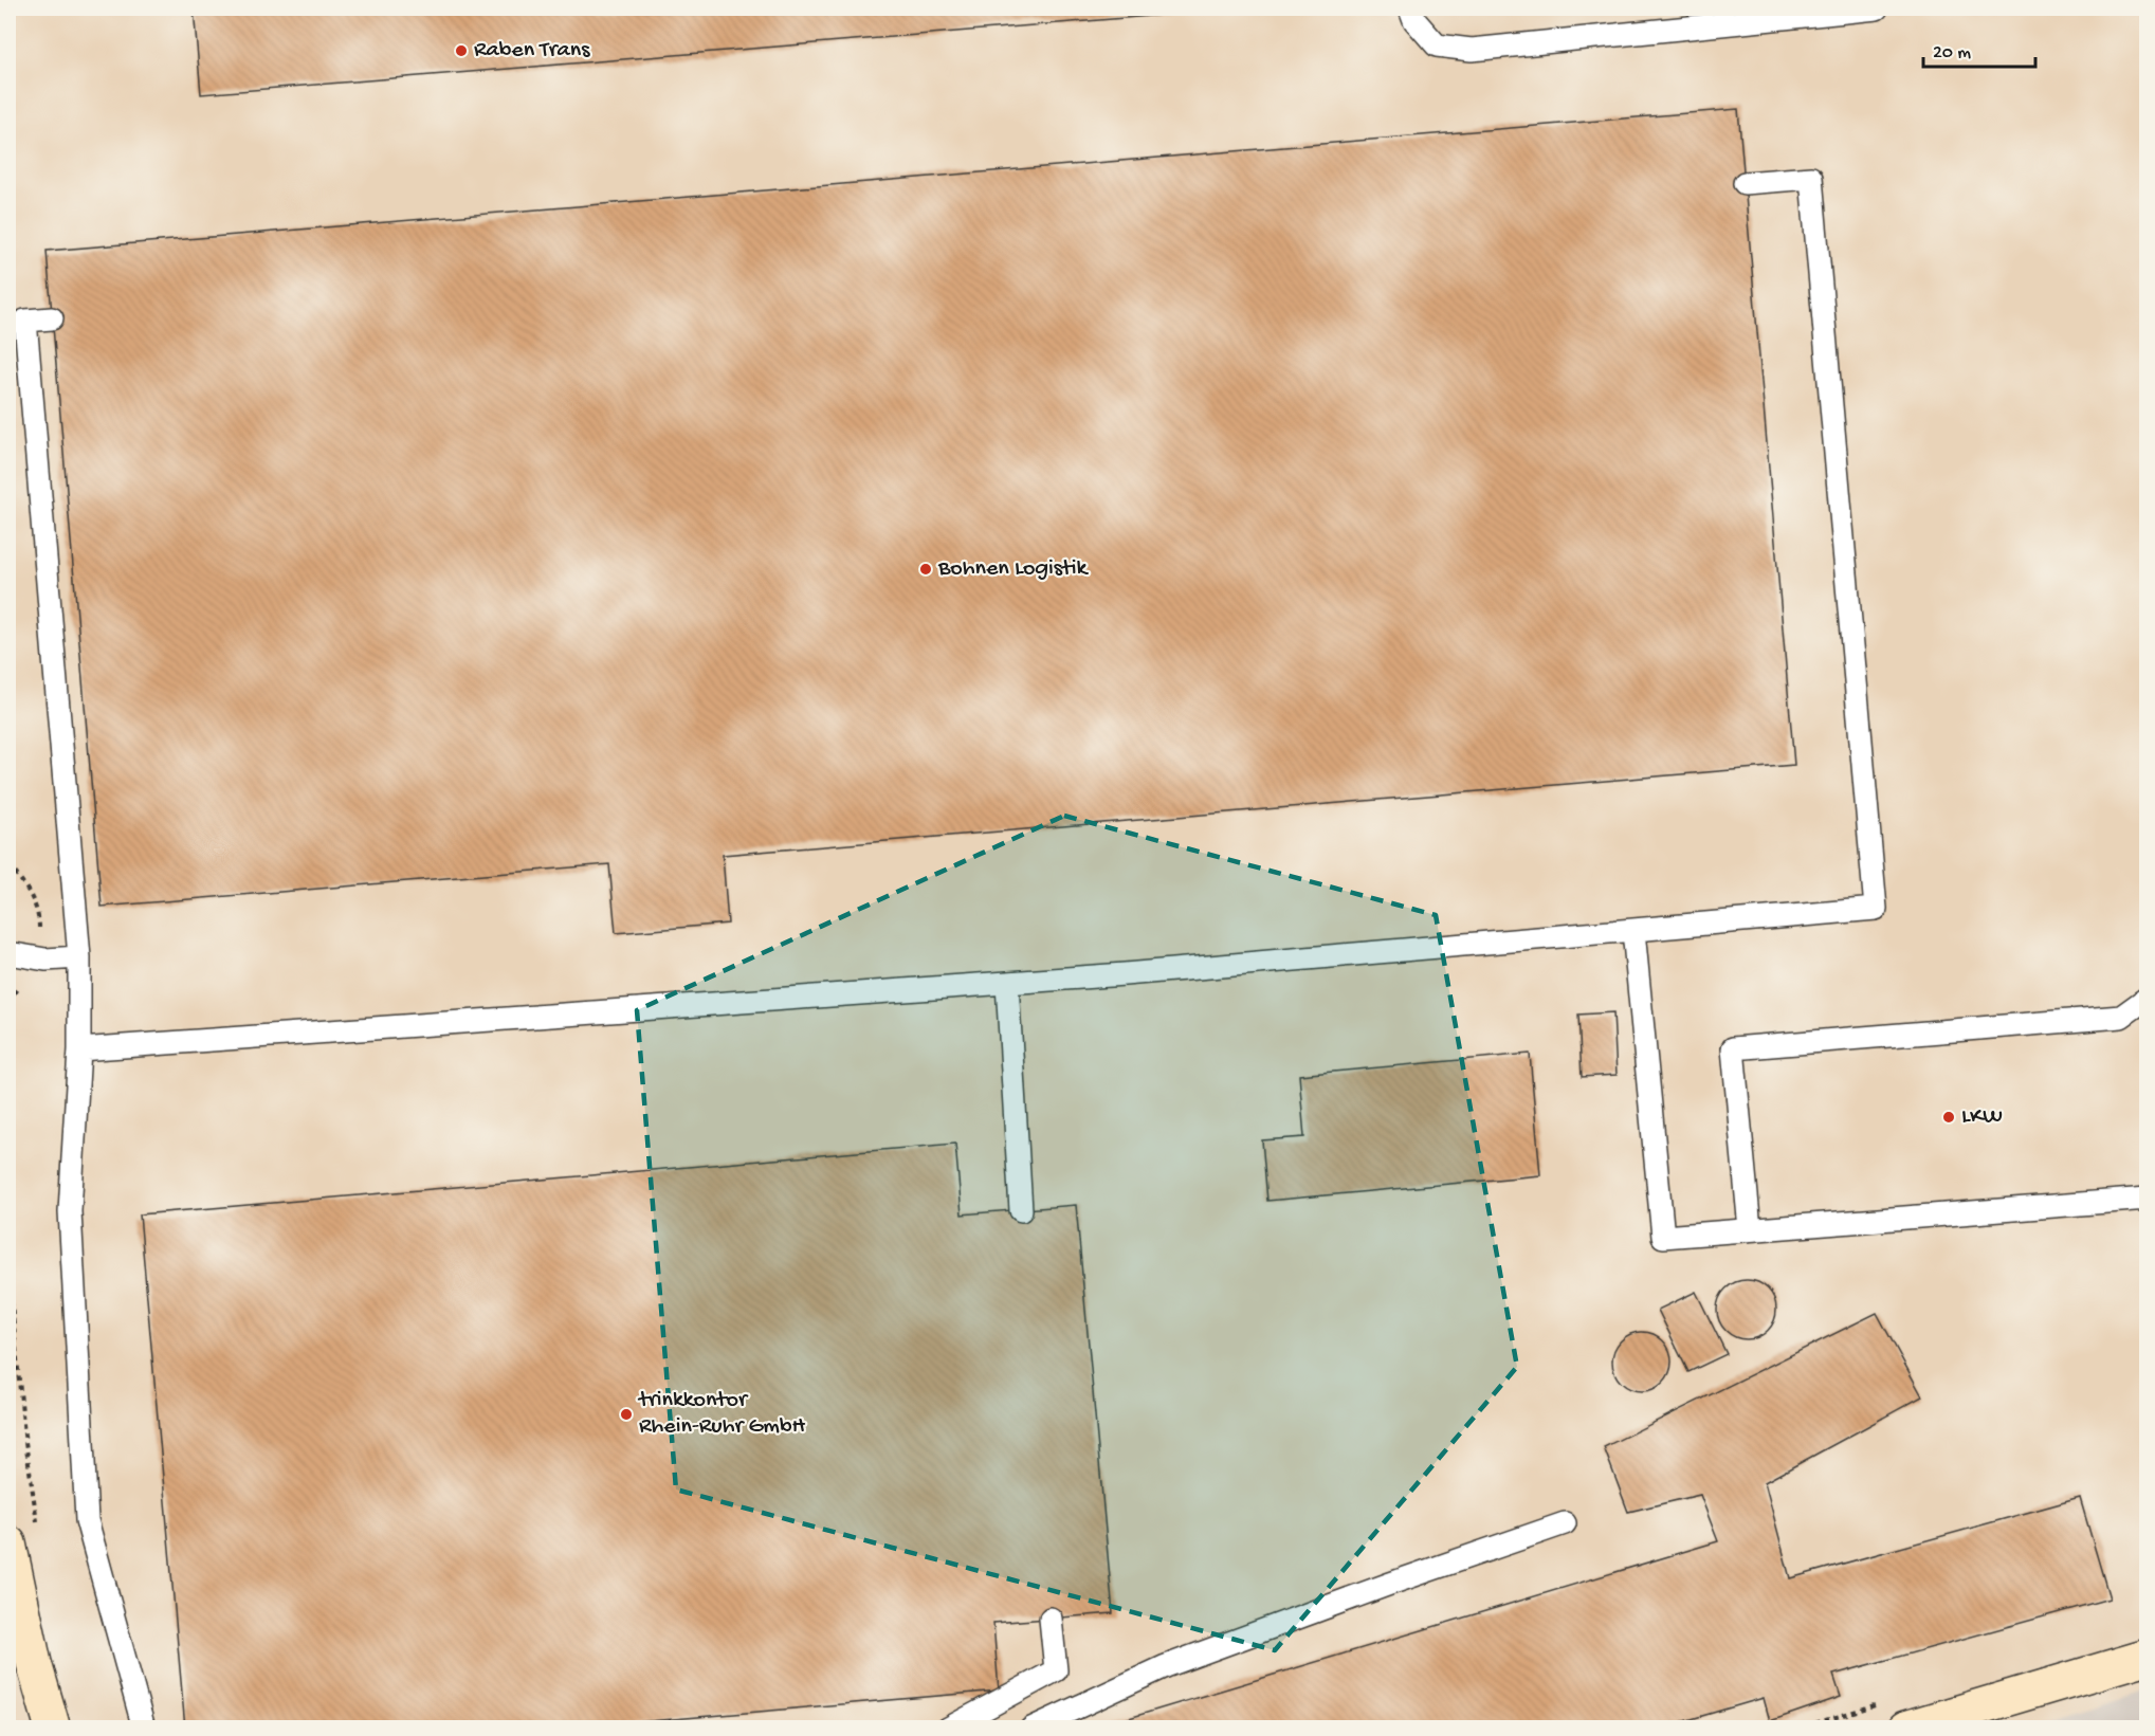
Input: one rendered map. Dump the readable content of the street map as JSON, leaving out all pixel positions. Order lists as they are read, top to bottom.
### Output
{
  "places": [
    "Raben Trans",
    "Bohnen Logistik",
    "LKW",
    "trinkkontor Rhein-Ruhr GmbH"
  ],
  "scale_bar": "20 m"
}
